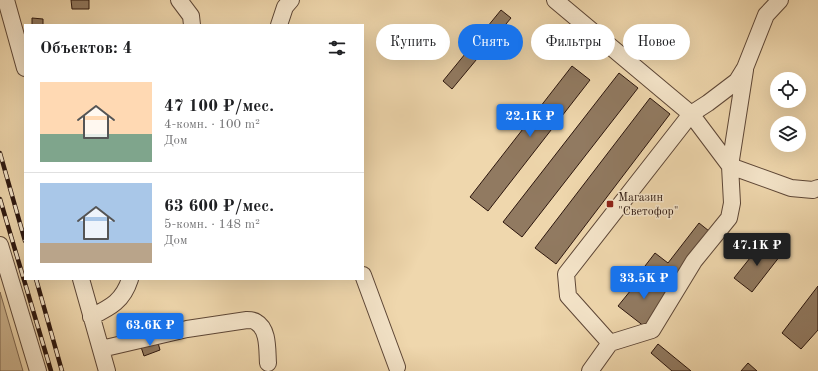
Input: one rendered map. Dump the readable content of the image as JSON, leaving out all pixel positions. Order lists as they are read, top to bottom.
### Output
{
  "places": {
    "transit": ["Магазин \"Светофор\""]
  },
  "page": {
    "chip": [
      "Купить",
      "Снять",
      "Фильтры",
      "Новое"
    ],
    "heading": "Объектов: 4",
    "list": [
      {
        "name": "47 100 ₽/мес.",
        "note": "4-комн. · 100 m² · Дом"
      },
      {
        "name": "63 600 ₽/мес.",
        "note": "5-комн. · 148 m² · Дом"
      }
    ],
    "price": [
      "22.1K ₽",
      "47.1K ₽",
      "33.5K ₽",
      "63.6K ₽"
    ]
  }
}
